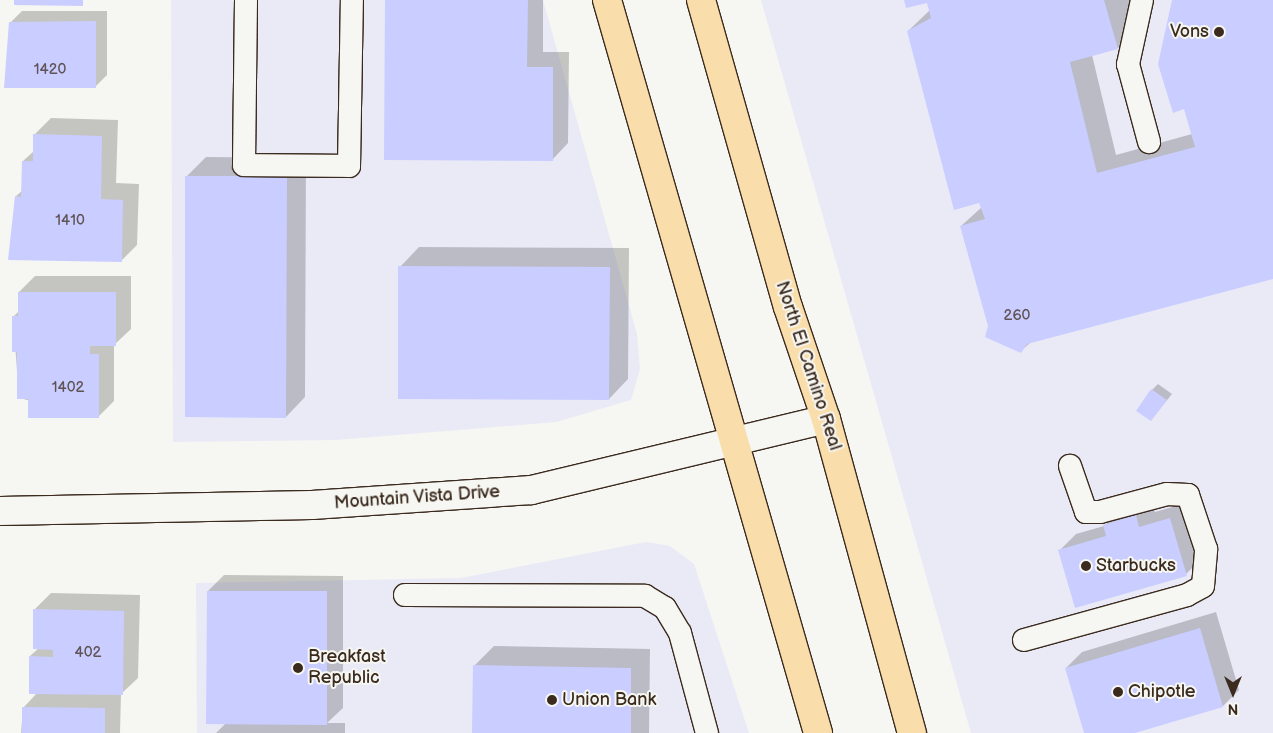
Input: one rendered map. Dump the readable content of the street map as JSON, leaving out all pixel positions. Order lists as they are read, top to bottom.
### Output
{
  "streets": {
    "main road": ["North El Camino Real", "Mountain Vista Drive"]
  },
  "crossings": [
    ["North El Camino Real", "Mountain Vista Drive"]
  ],
  "places": [
    "Vons",
    "Starbucks",
    "Breakfast Republic",
    "Chipotle",
    "Union Bank"
  ],
  "house_numbers": [
    "1420",
    "1410",
    "260",
    "1402",
    "402"
  ],
  "north": "bottom"
}
